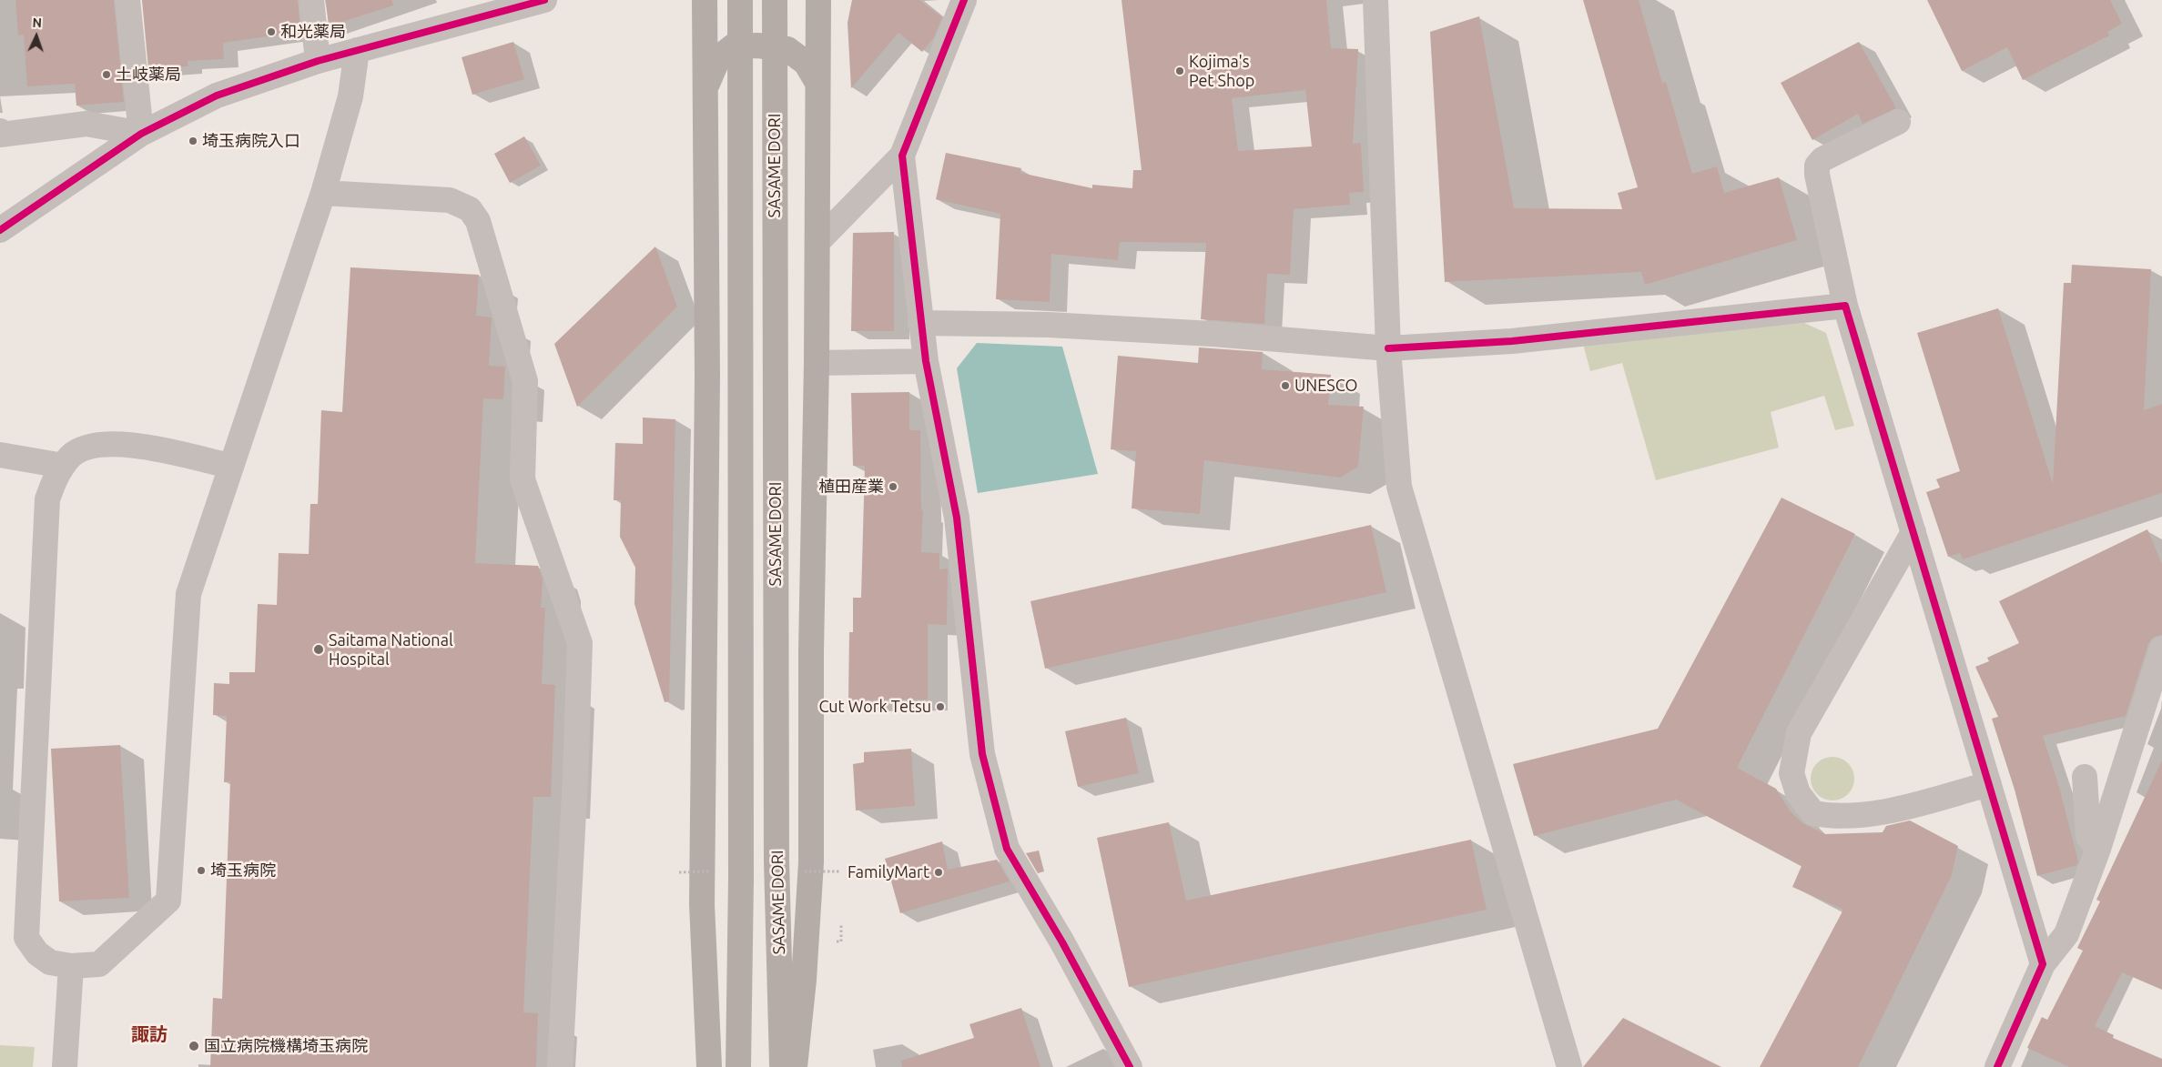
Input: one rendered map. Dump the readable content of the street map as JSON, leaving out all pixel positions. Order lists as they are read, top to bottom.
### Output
{
  "streets": {
    "main road": ["SASAME DORI"]
  },
  "districts": ["諏訪"],
  "places": [
    "和光薬局",
    "Kojima's Pet Shop",
    "土岐薬局",
    "埼玉病院入口",
    "UNESCO",
    "植田産業",
    "Saitama National Hospital",
    "Cut Work Tetsu",
    "埼玉病院",
    "FamilyMart",
    "国立病院機構埼玉病院"
  ],
  "north": "top"
}
